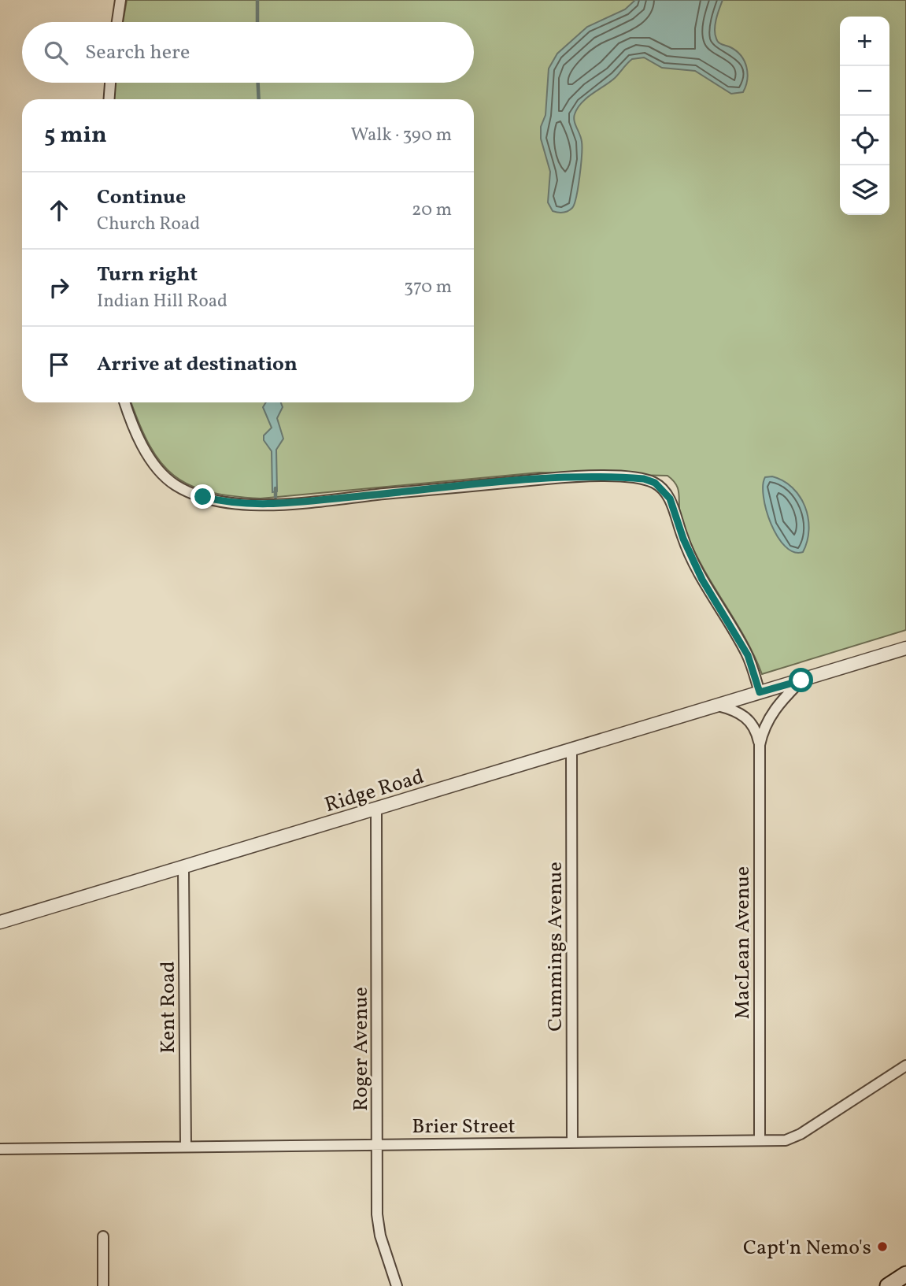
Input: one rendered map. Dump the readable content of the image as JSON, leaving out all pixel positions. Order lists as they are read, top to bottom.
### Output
{
  "streets": {
    "street": [
      "Ridge Road",
      "MacLean Avenue",
      "Cummings Avenue",
      "Kent Road",
      "Roger Avenue",
      "Brier Street"
    ]
  },
  "crossings": [
    ["Ridge Road", "MacLean Avenue"],
    ["Ridge Road", "Cummings Avenue"],
    ["Ridge Road", "Kent Road"],
    ["Ridge Road", "Roger Avenue"],
    ["MacLean Avenue", "Brier Street"],
    ["Cummings Avenue", "Brier Street"],
    ["Kent Road", "Brier Street"],
    ["Roger Avenue", "Brier Street"]
  ],
  "places": ["Capt'n Nemo's"],
  "page": {
    "map_buttons": ["+", "−"],
    "search": "Search here",
    "heading": ["5 min", "Walk · 390 m"],
    "list": [
      ["Continue", "Church Road", "20 m"],
      ["Turn right", "Indian Hill Road", "370 m"],
      "Arrive at destination"
    ]
  }
}
